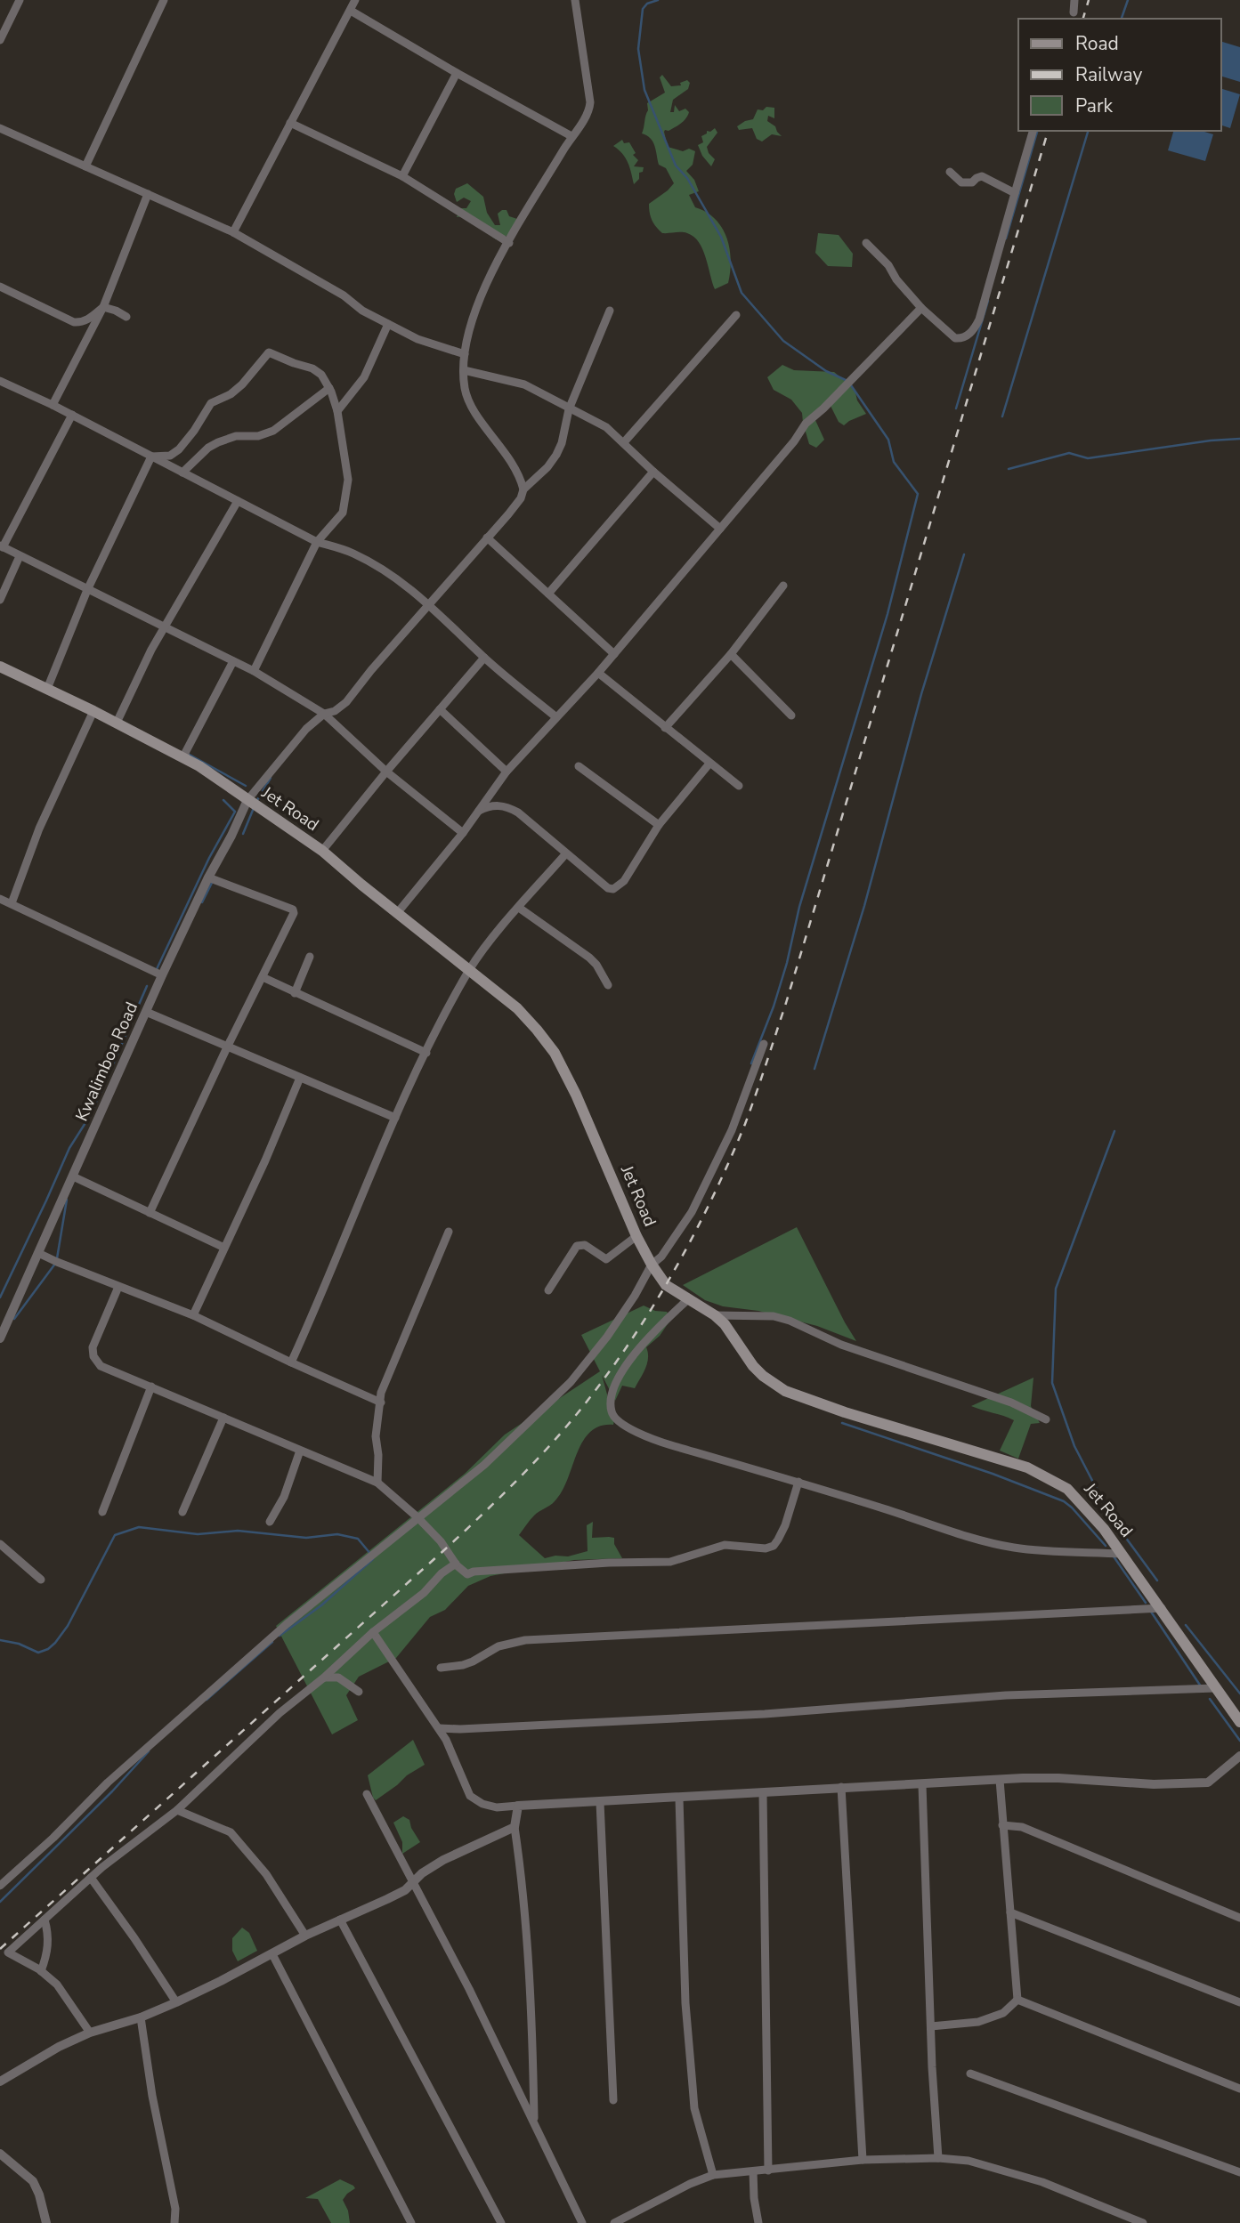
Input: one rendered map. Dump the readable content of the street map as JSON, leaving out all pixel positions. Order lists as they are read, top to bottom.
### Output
{
  "streets": {
    "main road": ["Jet Road"],
    "street": ["Kwalimboa Road"]
  },
  "crossings": [
    ["Jet Road", "Kwalimboa Road"]
  ],
  "legend": ["Road", "Railway", "Park"]
}
